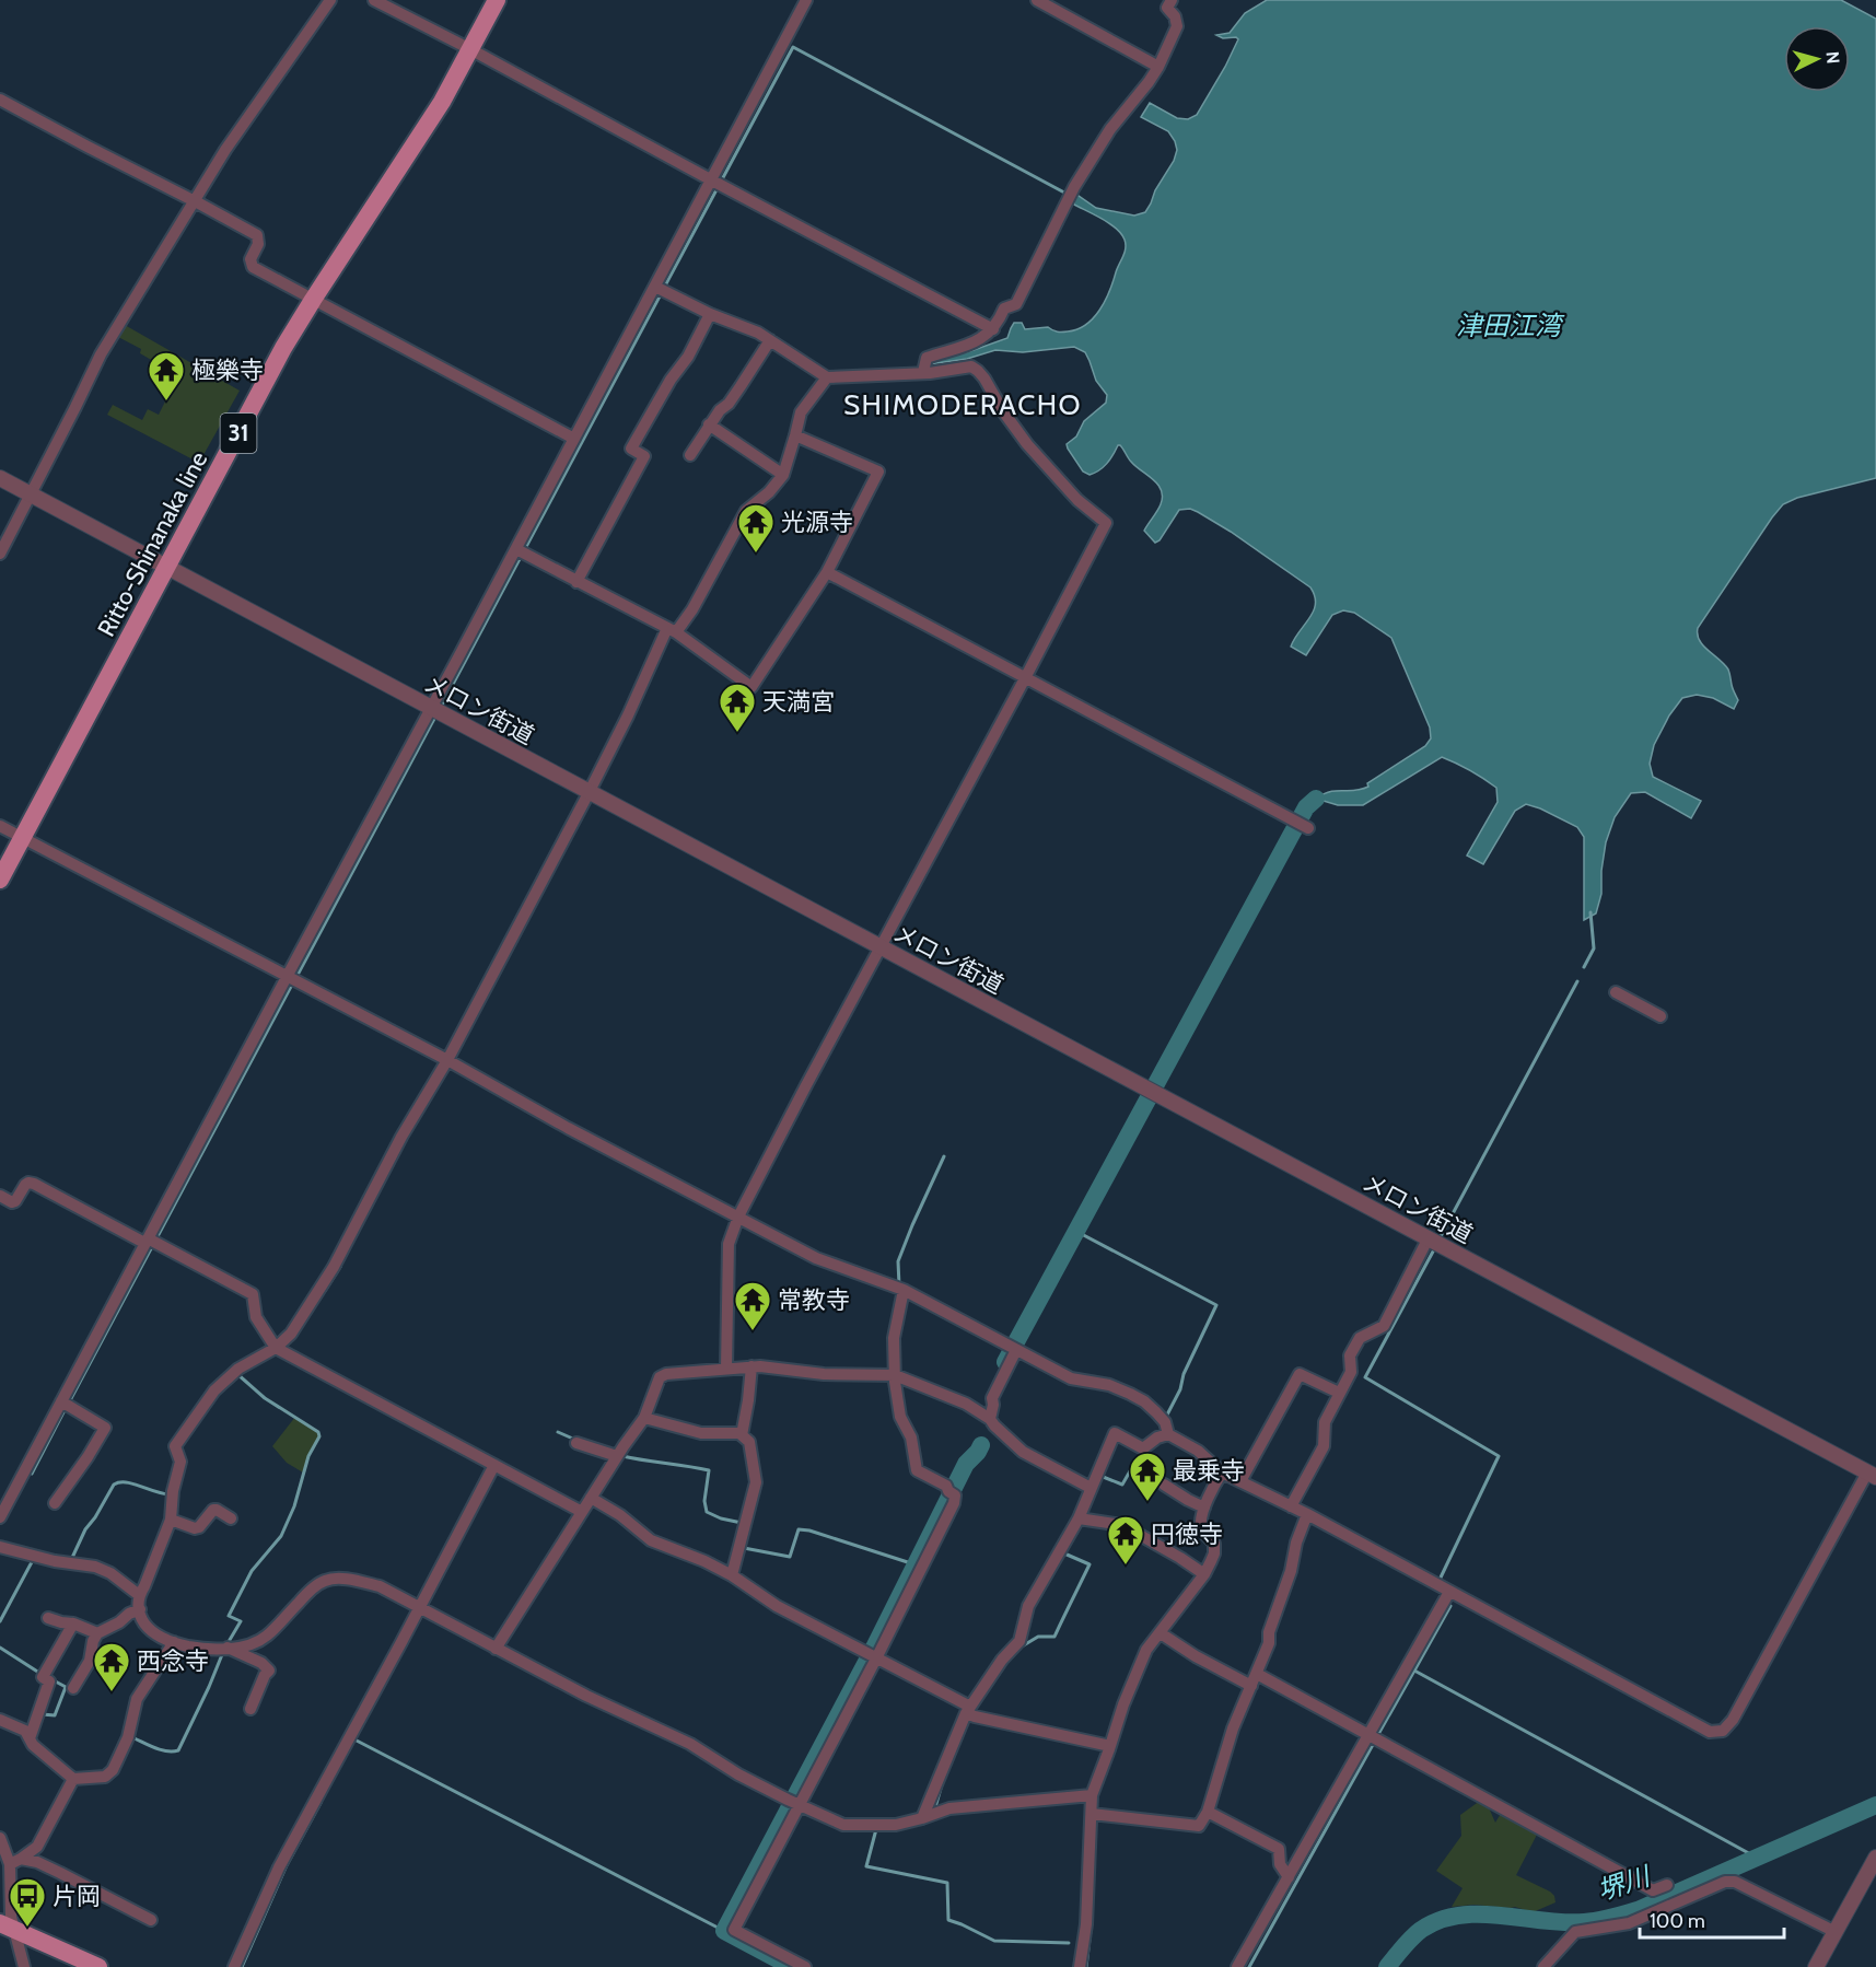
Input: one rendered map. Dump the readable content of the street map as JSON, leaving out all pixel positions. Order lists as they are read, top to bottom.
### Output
{
  "streets": {
    "main road": ["31", "Ritto-Shinanaka line"],
    "street": ["メロン街道"]
  },
  "crossings": [
    ["Ritto-Shinanaka line", "メロン街道"]
  ],
  "districts": ["SHIMODERACHO"],
  "water": ["津田江湾", "堺川"],
  "places": {
    "temple": [
      "極樂寺",
      "光源寺",
      "天満宮",
      "常教寺",
      "最乗寺",
      "円徳寺",
      "西念寺"
    ],
    "bus stop": ["片岡"]
  },
  "scale_bar": "100 m",
  "north": "right"
}
